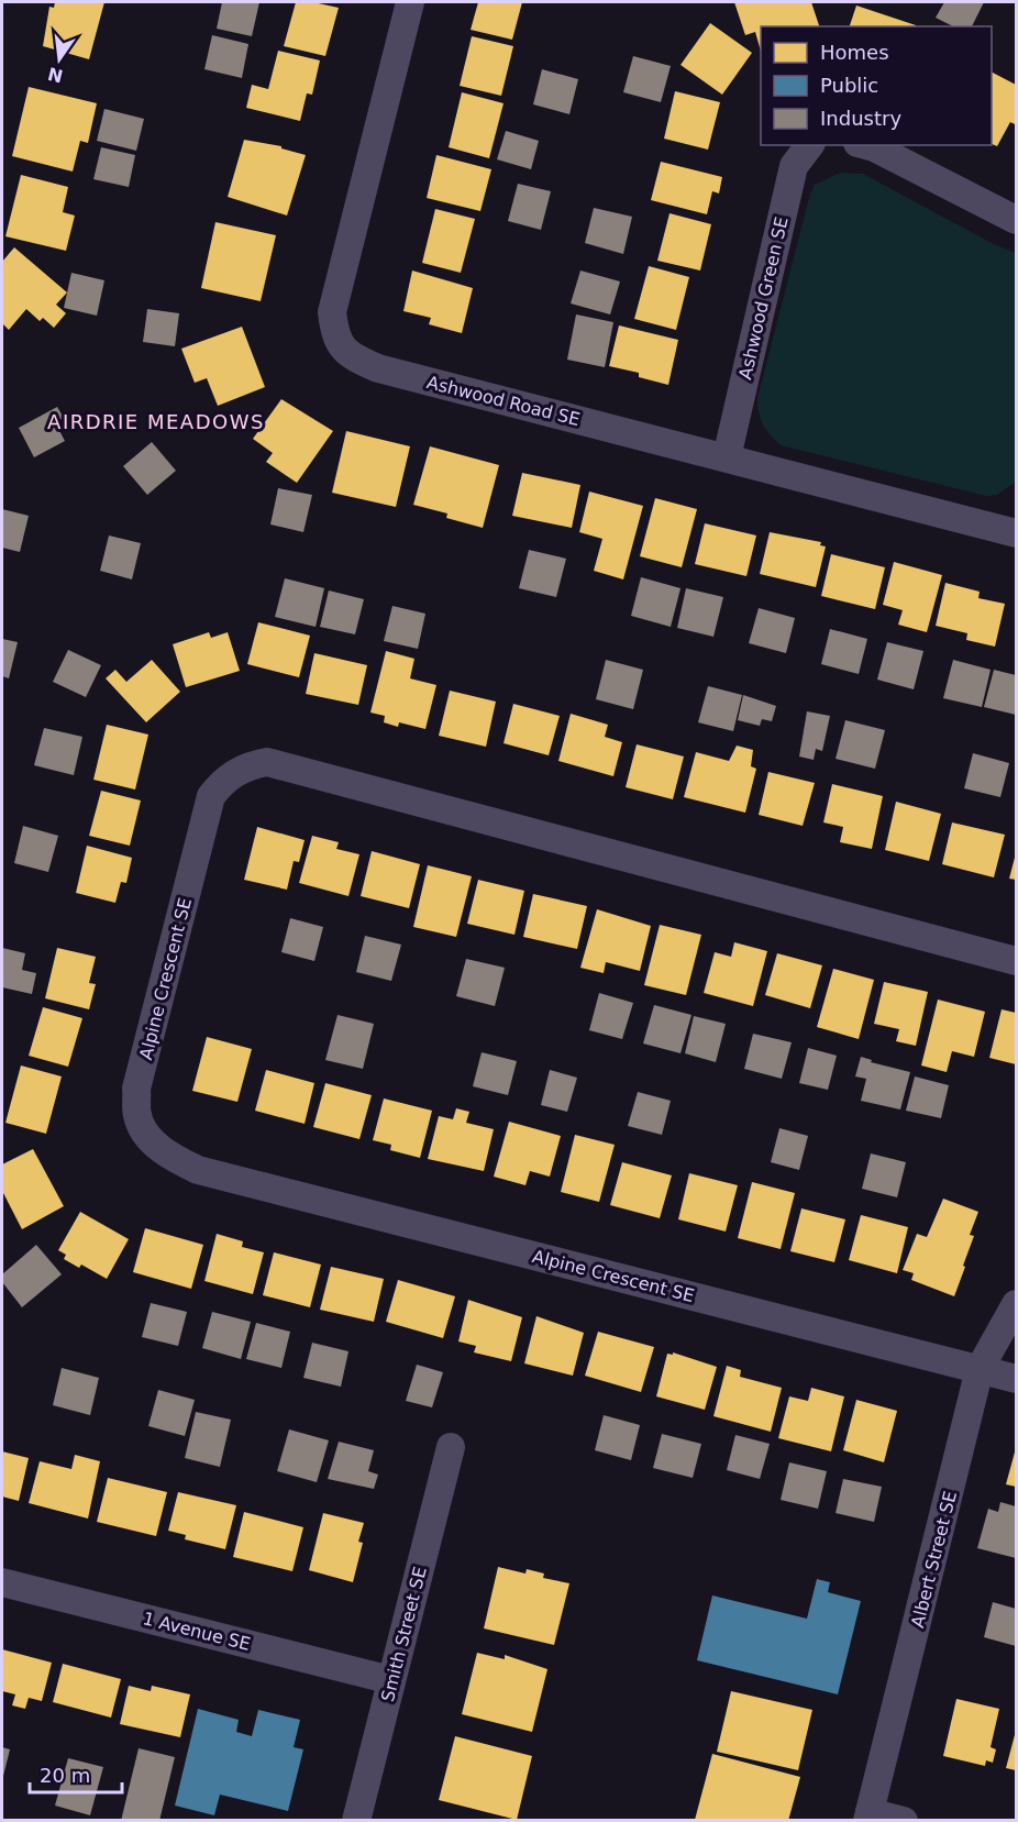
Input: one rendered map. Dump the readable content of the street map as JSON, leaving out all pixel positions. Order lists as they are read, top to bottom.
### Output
{
  "streets": {
    "street": [
      "Ashwood Green SE",
      "Ashwood Road SE",
      "Alpine Crescent SE",
      "Albert Street SE",
      "1 Avenue SE",
      "Smith Street SE"
    ]
  },
  "crossings": [
    ["Ashwood Green SE", "Ashwood Road SE"],
    ["Alpine Crescent SE", "Albert Street SE"],
    ["1 Avenue SE", "Smith Street SE"]
  ],
  "districts": ["AIRDRIE MEADOWS"],
  "legend": ["Homes", "Public", "Industry"],
  "scale_bar": "20 m",
  "north": "bottom"
}
